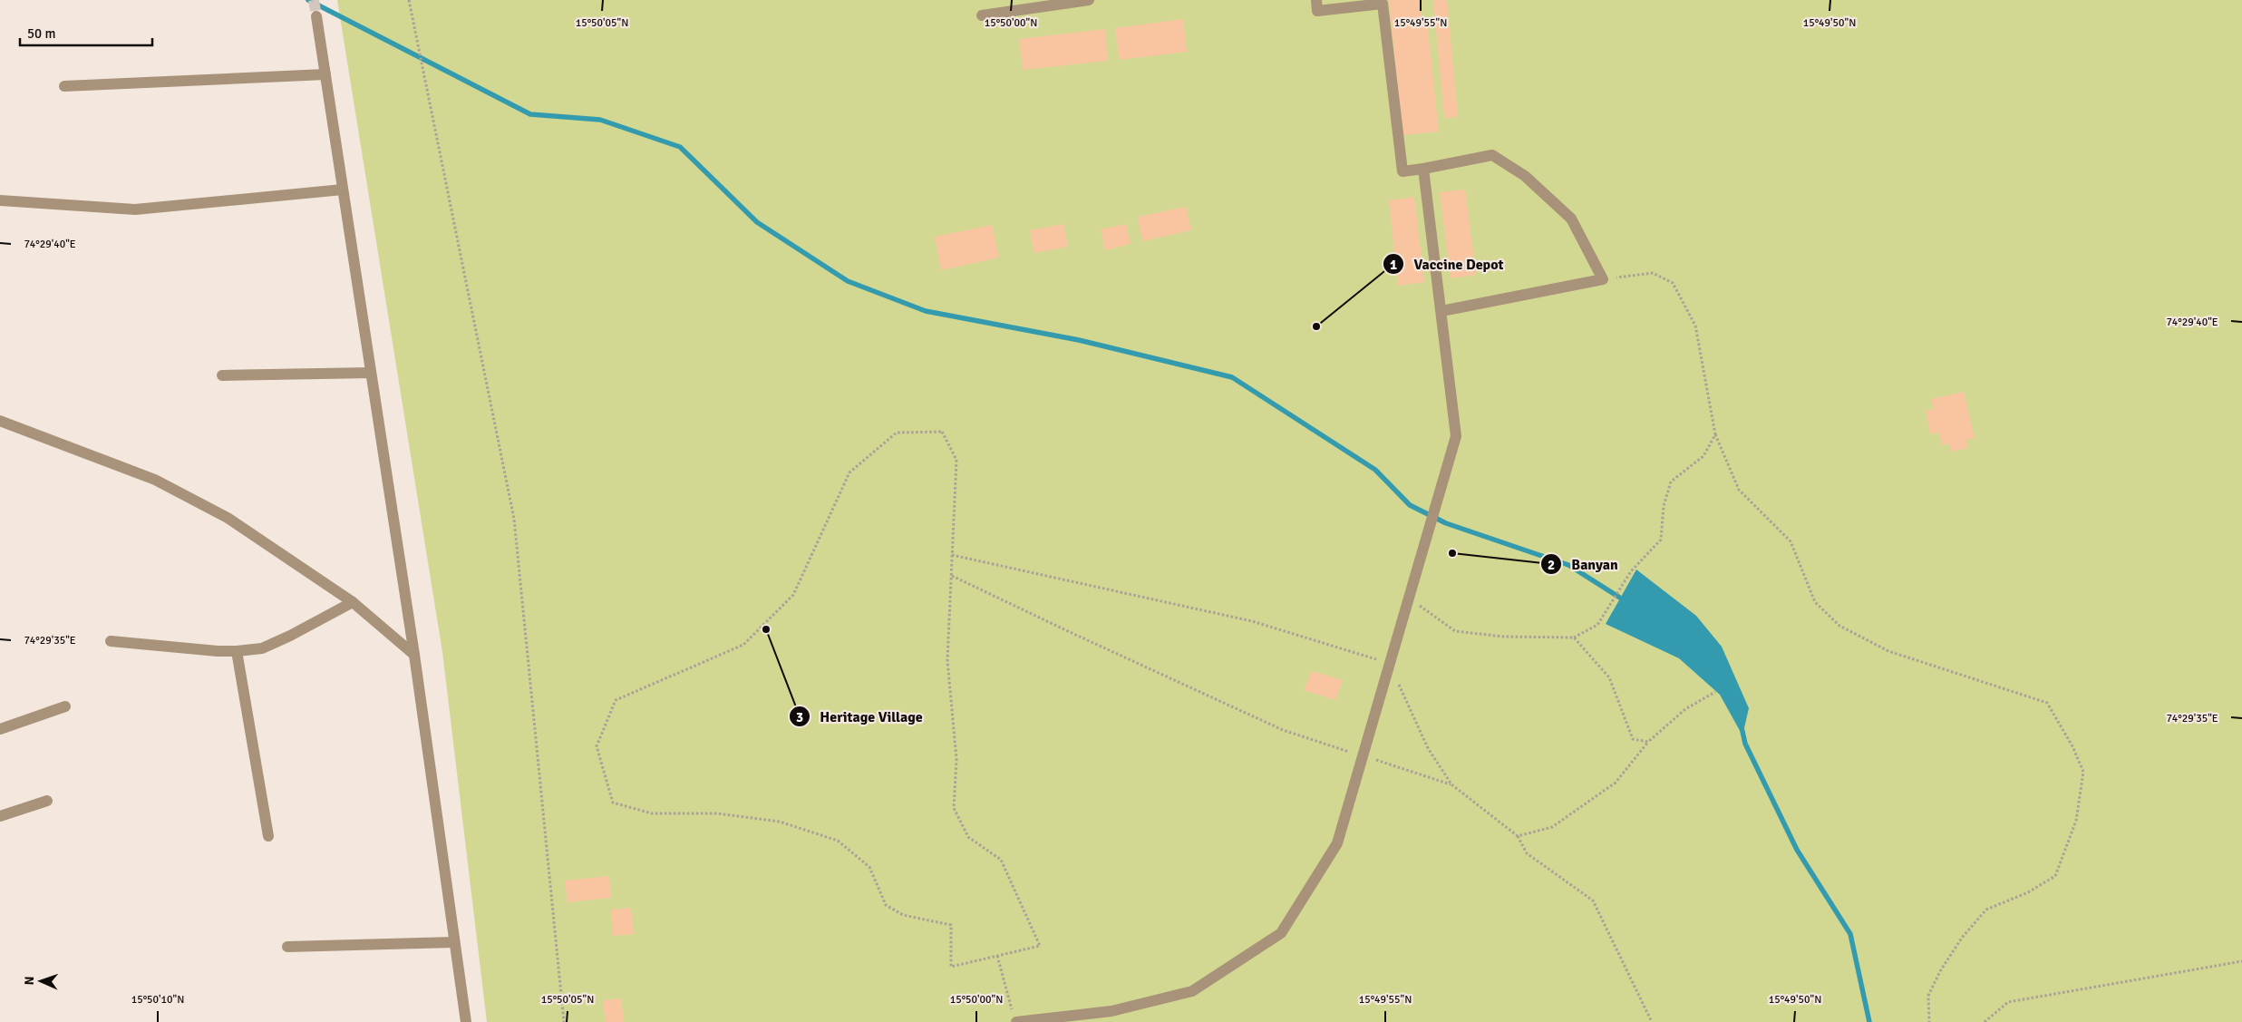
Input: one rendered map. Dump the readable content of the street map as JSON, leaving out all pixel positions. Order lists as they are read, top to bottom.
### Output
{
  "places": ["Vaccine Depot", "Banyan", "Heritage Village"],
  "scale_bar": "50 m",
  "north": "left",
  "coordinates": [
    "15°50'05\"N",
    "15°50'00\"N",
    "15°49'55\"N",
    "15°49'50\"N",
    "74°29'40\"E",
    "74°29'35\"E",
    "15°50'10\"N"
  ]
}
